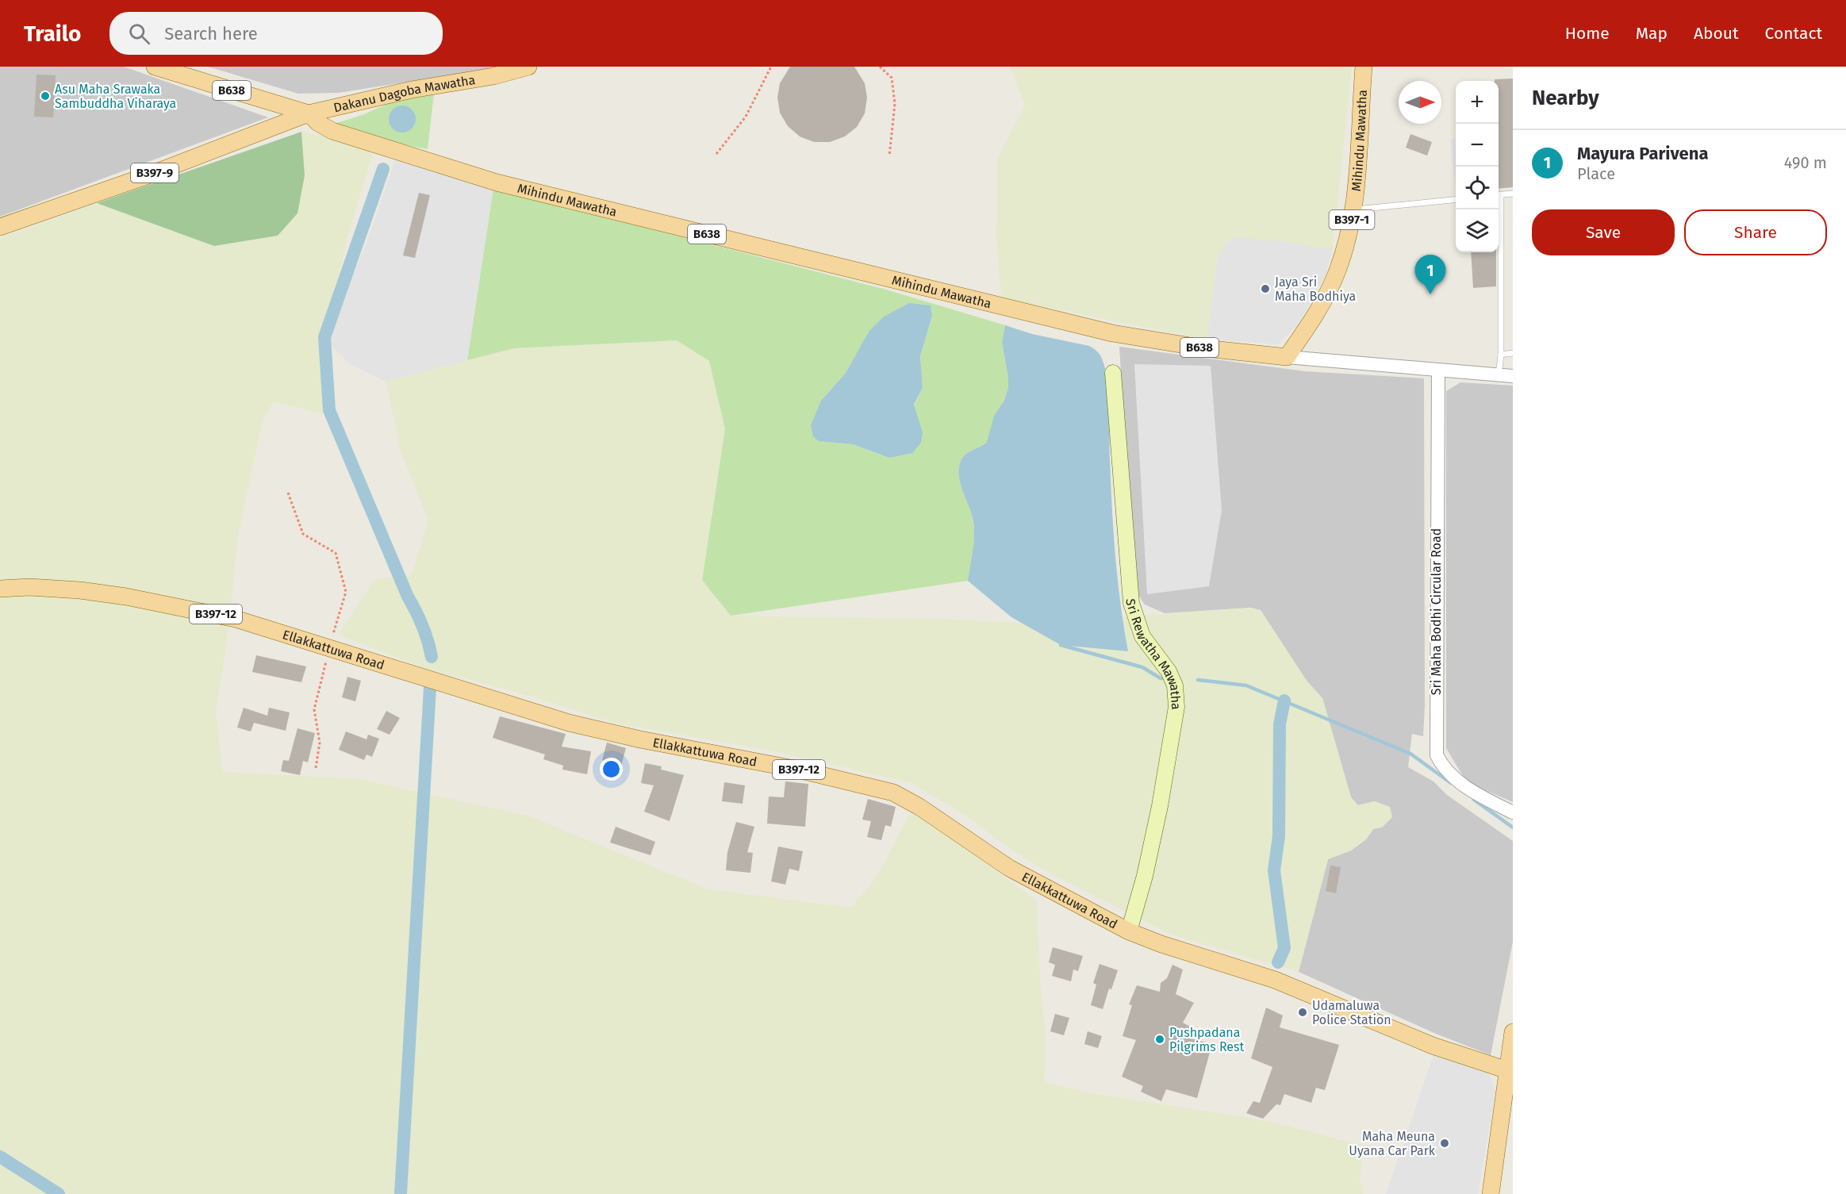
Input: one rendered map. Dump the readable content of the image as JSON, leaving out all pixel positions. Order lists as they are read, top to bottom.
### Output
{
  "streets": {
    "main road": [
      "B638",
      "Dakanu Dagoba Mawatha",
      "Mihindu Mawatha",
      "B397-9",
      "B397-1",
      "B397-12",
      "Ellakkattuwa Road",
      "Sri Rewatha Mawatha"
    ],
    "street": ["Sri Maha Bodhi Circular Road"]
  },
  "crossings": [
    ["B638", "Dakanu Dagoba Mawatha"],
    ["B638", "Mihindu Mawatha"],
    ["B638", "B397-9"],
    ["B638", "Sri Maha Bodhi Circular Road"],
    ["Dakanu Dagoba Mawatha", "Mihindu Mawatha"],
    ["Dakanu Dagoba Mawatha", "B397-9"],
    ["Mihindu Mawatha", "B397-9"],
    ["Ellakkattuwa Road", "Sri Rewatha Mawatha"]
  ],
  "places": [
    "Asu Maha Srawaka Sambuddha Viharaya",
    "Jaya Sri Maha Bodhiya",
    "Udamaluwa Police Station",
    "Pushpadana Pilgrims Rest",
    "Maha Meuna Uyana Car Park"
  ],
  "north": "right",
  "page": {
    "header": "Trailo",
    "search": "Search here",
    "nav": [
      "Home",
      "Map",
      "About",
      "Contact"
    ],
    "heading": "Nearby",
    "map_buttons": ["+", "−"],
    "list": [
      {
        "mark": "1",
        "name": "Mayura Parivena",
        "note": "Place",
        "value": "490 m"
      }
    ],
    "buttons": ["Save", "Share"],
    "pins": "1"
  }
}
